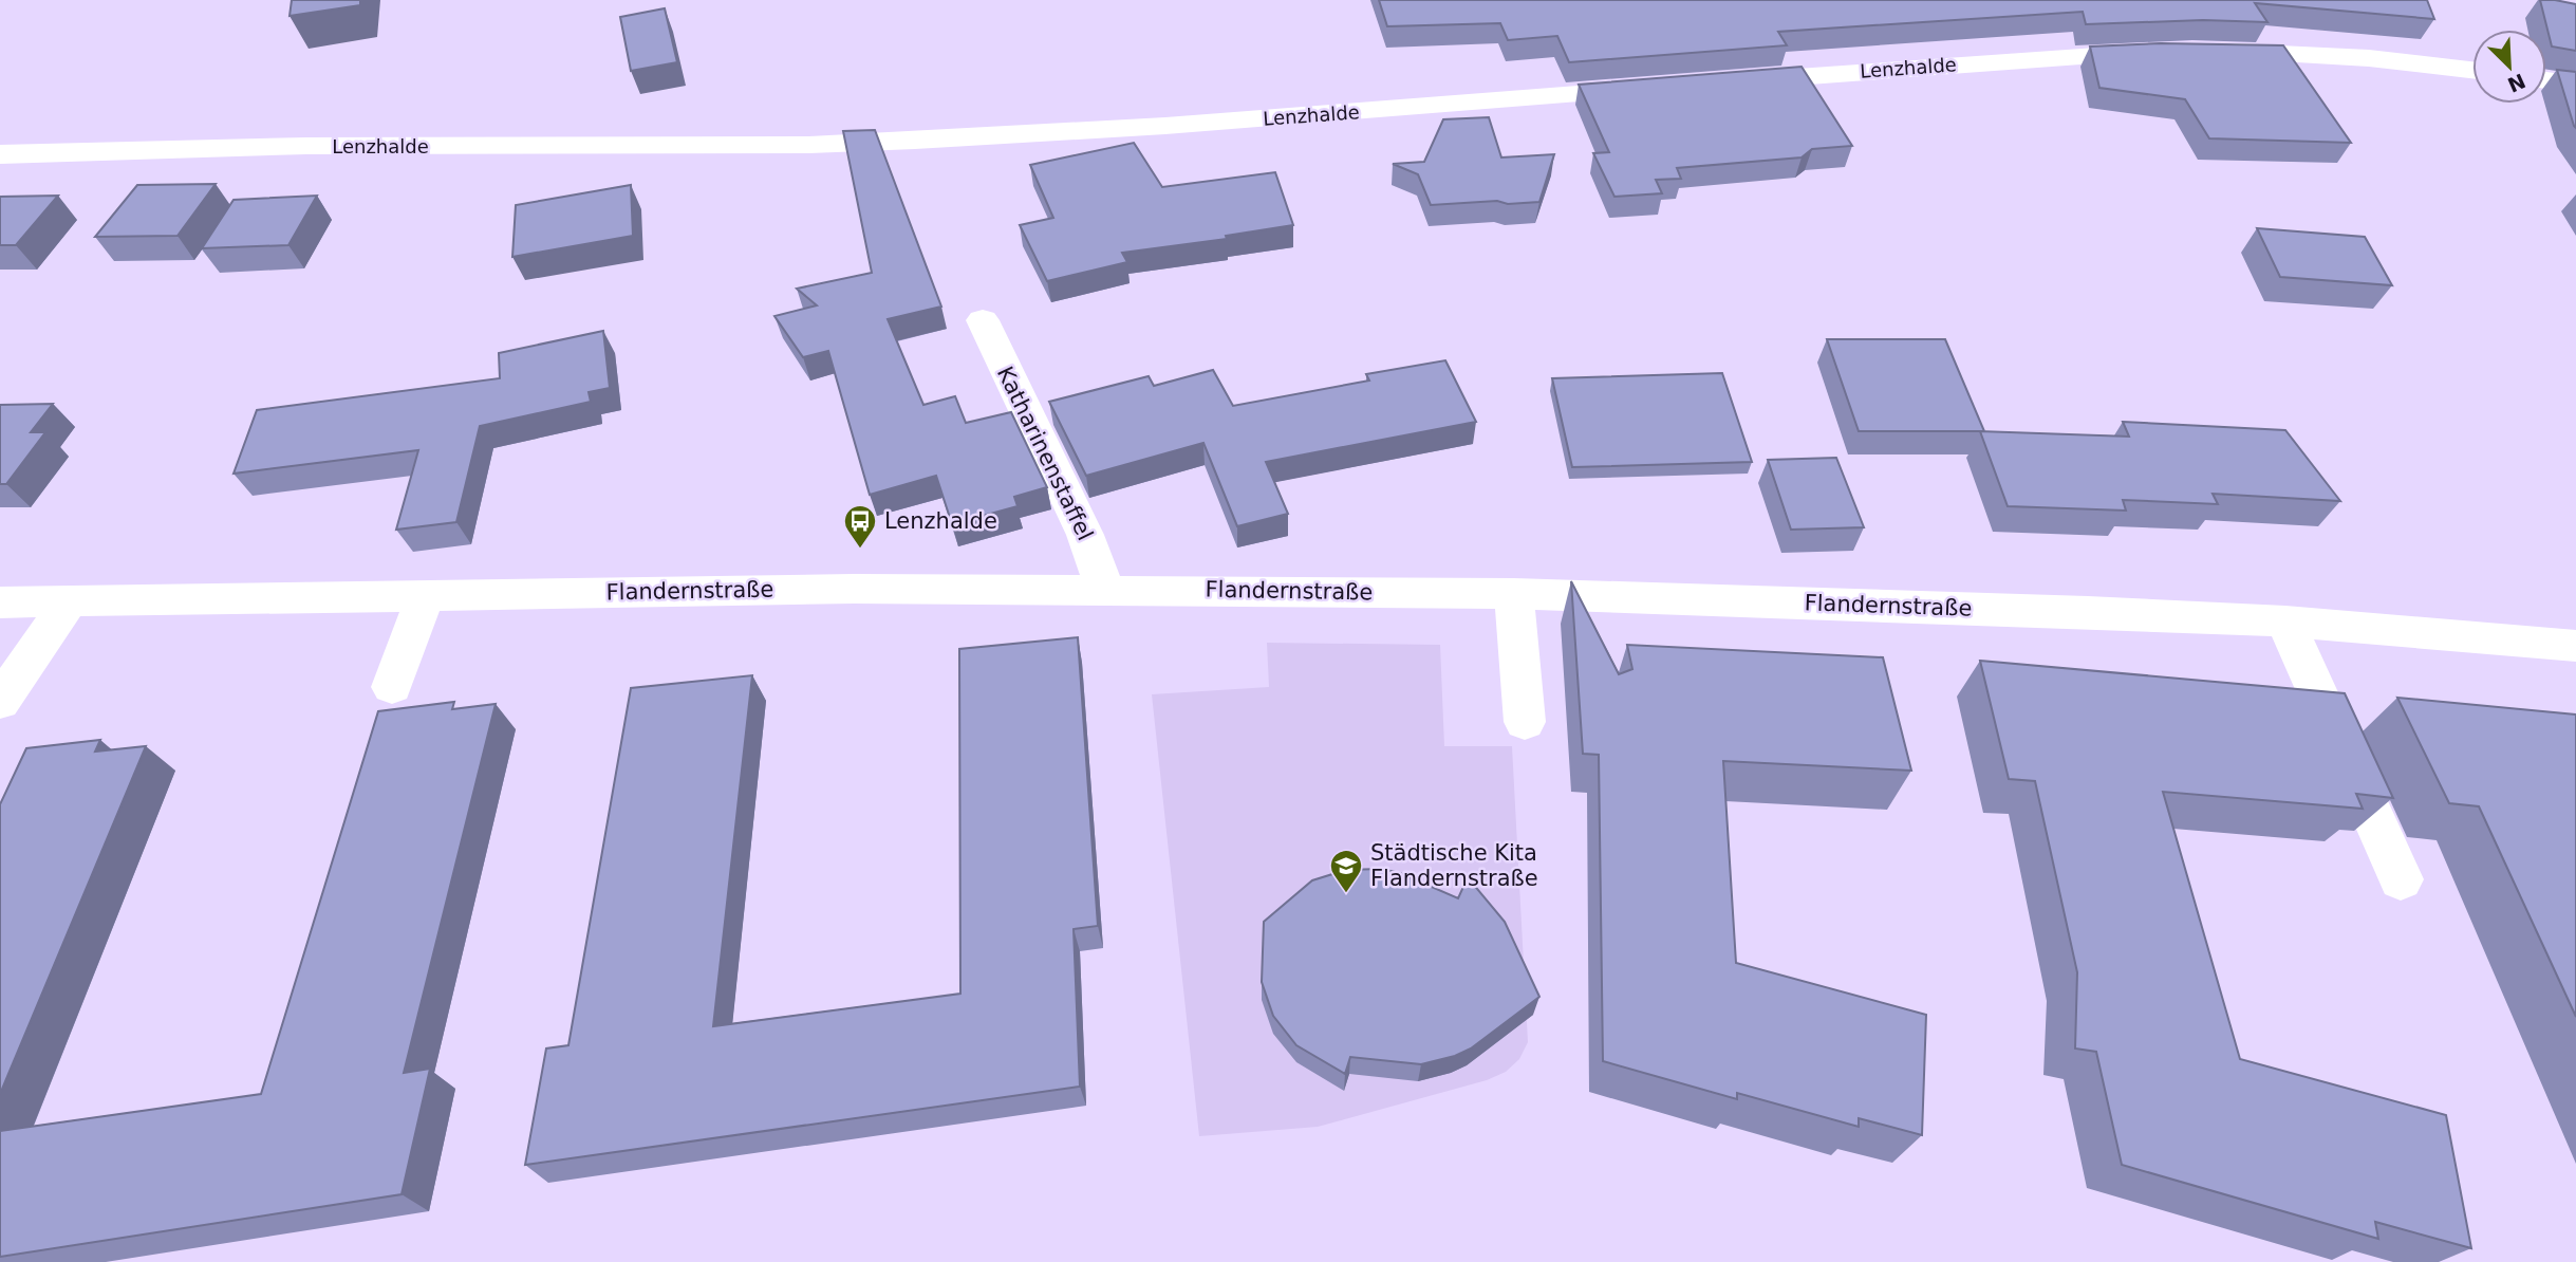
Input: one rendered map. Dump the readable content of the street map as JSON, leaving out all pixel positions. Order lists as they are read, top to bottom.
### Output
{
  "streets": {
    "street": ["Lenzhalde", "Katharinenstaffel", "Flandernstraße"]
  },
  "crossings": [
    ["Katharinenstaffel", "Flandernstraße"]
  ],
  "places": {
    "bus stop": ["Lenzhalde"],
    "school or university": ["Städtische Kita Flandernstraße"]
  },
  "north": "bottom right"
}
